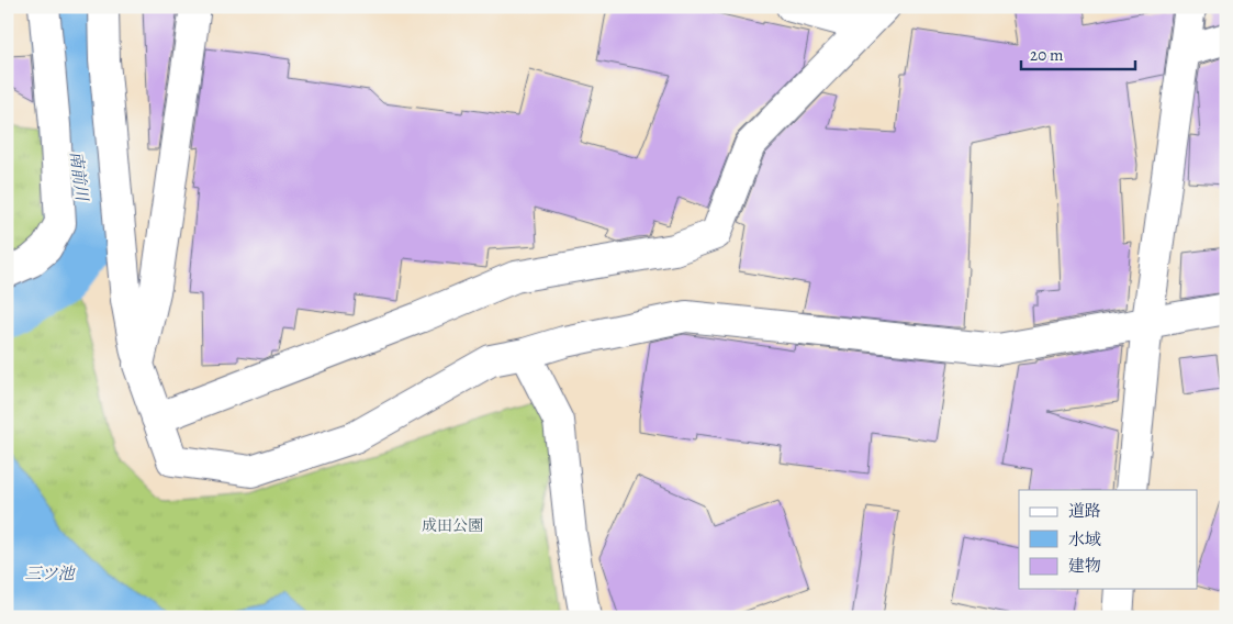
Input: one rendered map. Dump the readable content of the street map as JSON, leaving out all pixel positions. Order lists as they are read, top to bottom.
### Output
{
  "water": ["南前川", "三ツ池"],
  "parks": ["成田公園"],
  "legend": ["道路", "水域", "建物"],
  "scale_bar": "20 m"
}
